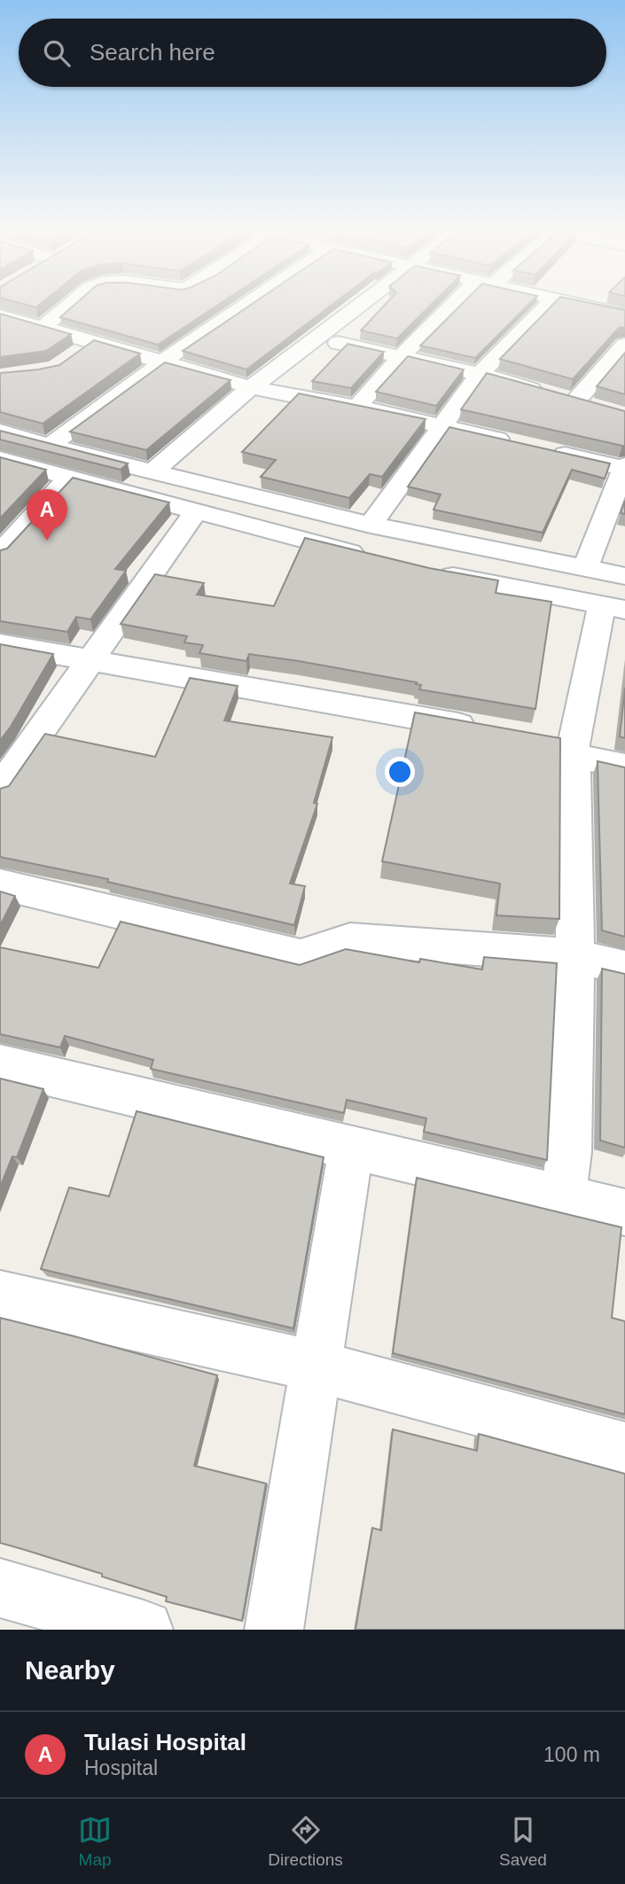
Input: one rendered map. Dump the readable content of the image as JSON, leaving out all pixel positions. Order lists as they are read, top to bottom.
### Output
{
  "page": {
    "search": "Search here",
    "pins": "A",
    "heading": "Nearby",
    "list": [
      {
        "mark": "A",
        "name": "Tulasi Hospital",
        "note": "Hospital",
        "value": "100 m"
      }
    ],
    "nav": ["Map", "Directions", "Saved"]
  }
}
